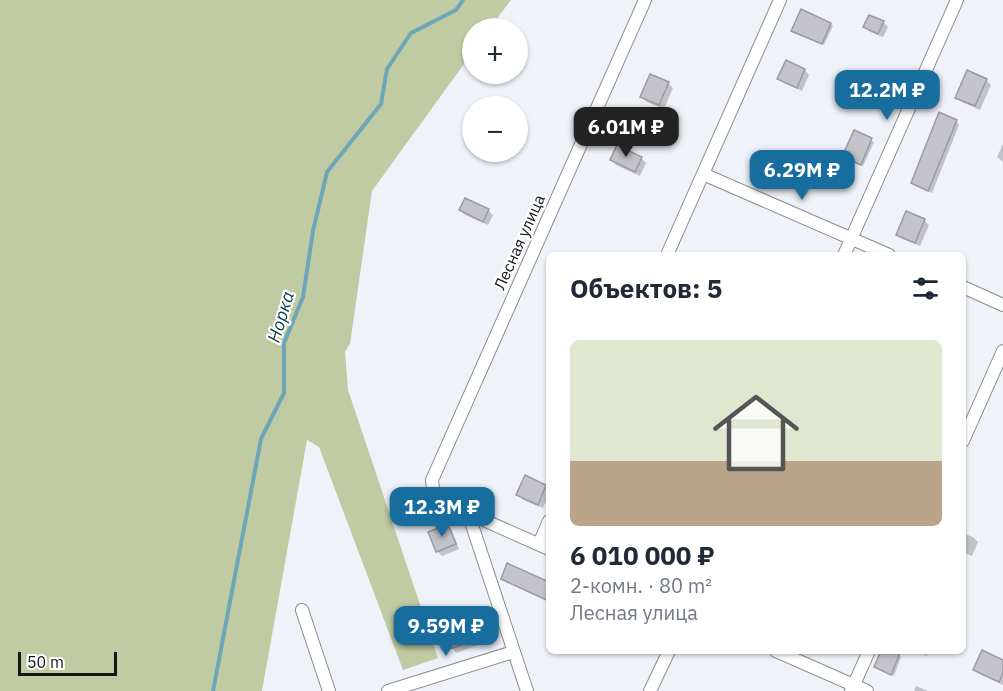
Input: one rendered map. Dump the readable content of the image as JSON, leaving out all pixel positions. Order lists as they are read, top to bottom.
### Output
{
  "streets": {
    "street": ["Лесная улица"]
  },
  "water": ["Норка"],
  "scale_bar": "50 m",
  "page": {
    "map_buttons": ["+", "−"],
    "price": [
      "12.2M ₽",
      "6.01M ₽",
      "6.29M ₽",
      "12.3M ₽",
      "9.59M ₽"
    ],
    "heading": "Объектов: 5",
    "list": [
      {
        "name": "6 010 000 ₽",
        "note": "2-комн. · 80 m² · Лесная улица"
      }
    ],
    "scale": "50 m"
  }
}
